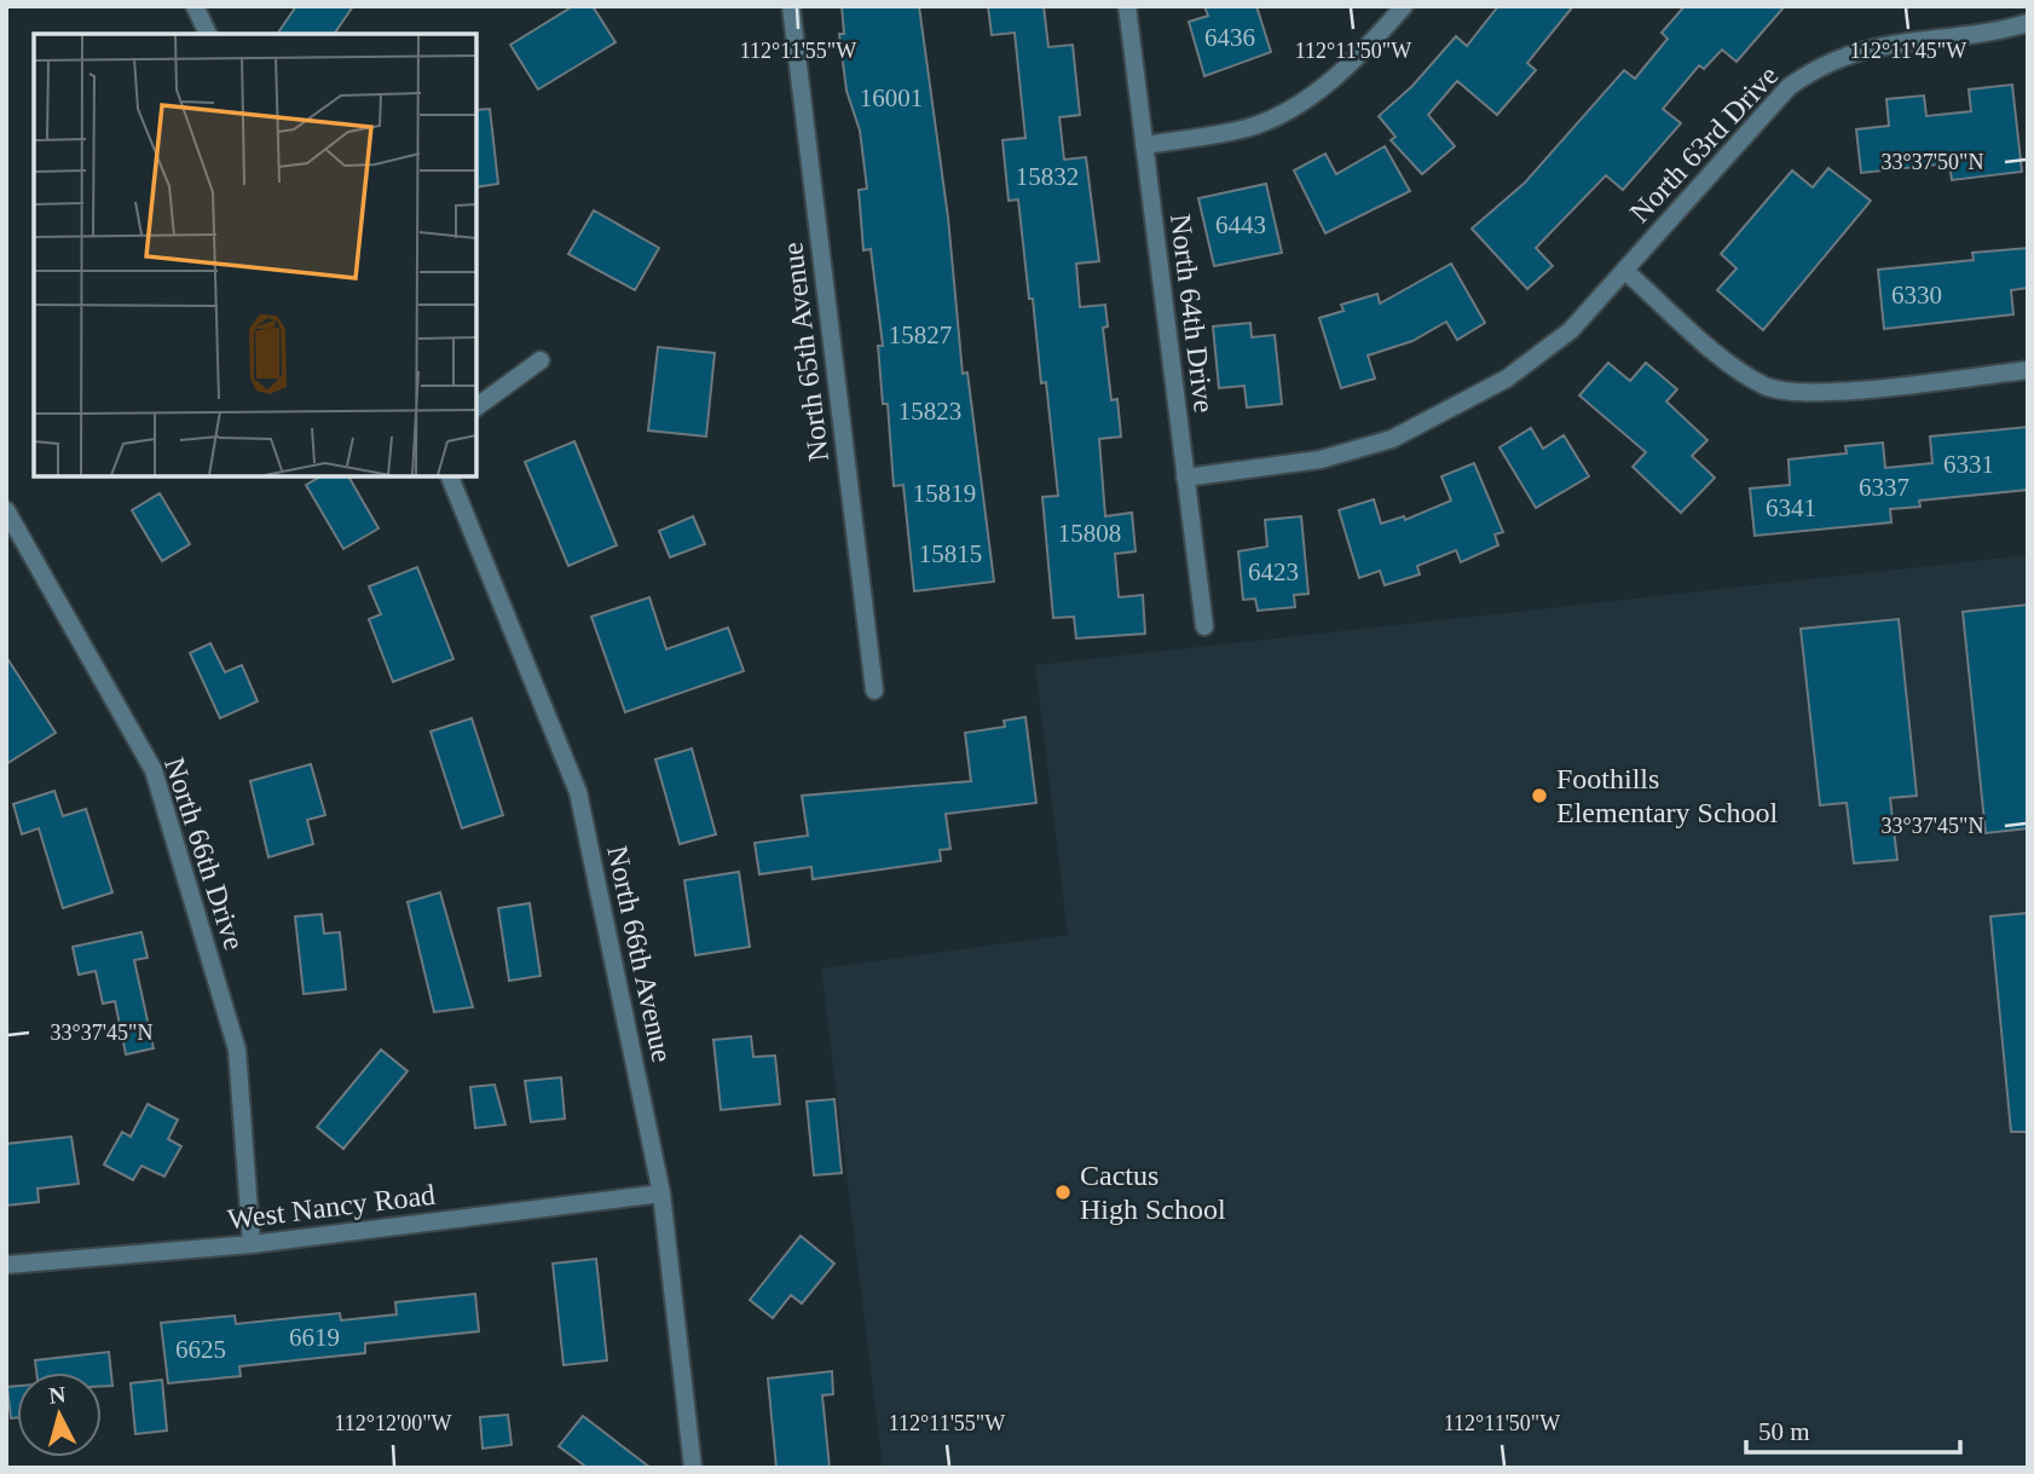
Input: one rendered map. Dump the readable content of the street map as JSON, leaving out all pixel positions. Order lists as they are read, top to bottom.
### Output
{
  "streets": {
    "street": [
      "North 63rd Drive",
      "North 64th Drive",
      "North 65th Avenue",
      "North 66th Drive",
      "North 66th Avenue",
      "West Nancy Road"
    ]
  },
  "crossings": [
    ["North 63rd Drive", "North 64th Drive"],
    ["North 66th Drive", "West Nancy Road"],
    ["North 66th Avenue", "West Nancy Road"]
  ],
  "places": ["Foothills Elementary School", "Cactus High School"],
  "house_numbers": [
    "6436",
    "16001",
    "15832",
    "6443",
    "6330",
    "15827",
    "15823",
    "6331",
    "6337",
    "15819",
    "6341",
    "15808",
    "15815",
    "6423",
    "6619",
    "6625"
  ],
  "scale_bar": "50 m",
  "north": "top",
  "coordinates": [
    "112°11'55\"W",
    "112°11'50\"W",
    "112°11'45\"W",
    "33°37'50\"N",
    "33°37'45\"N",
    "112°12'00\"W"
  ]
}
